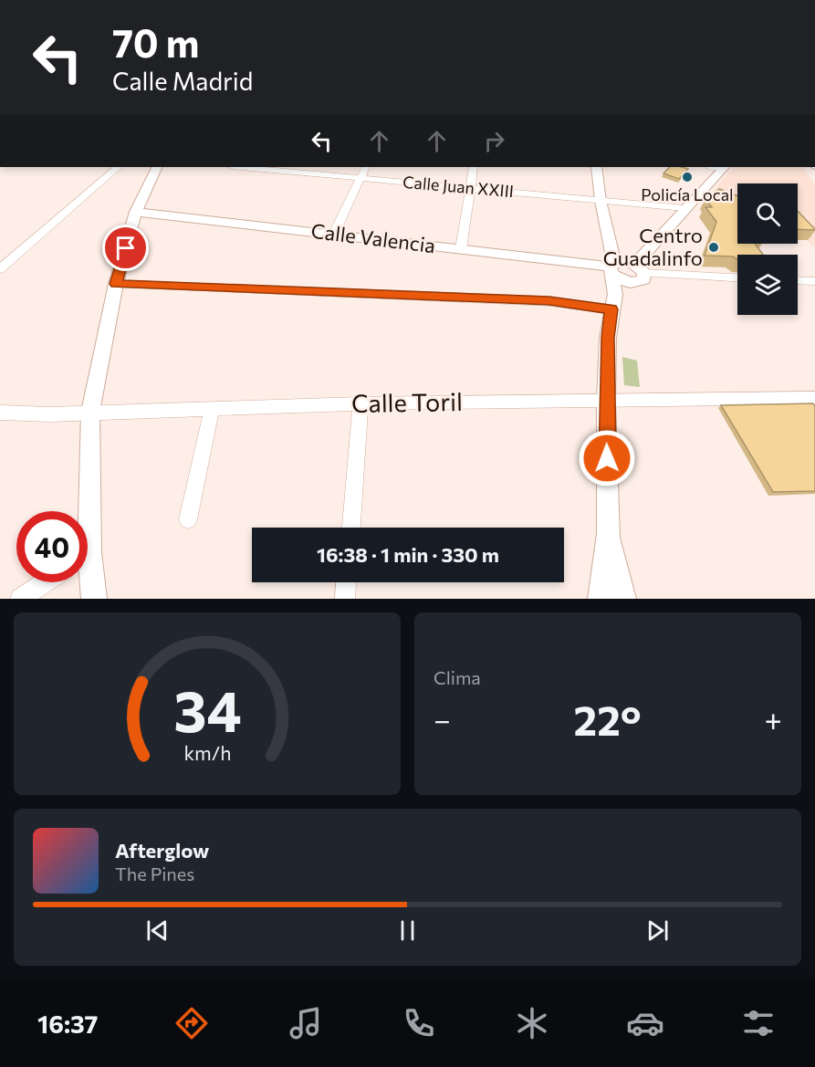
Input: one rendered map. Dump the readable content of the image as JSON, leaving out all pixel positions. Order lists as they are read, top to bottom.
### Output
{
  "streets": {
    "street": ["Calle Juan XXIII", "Calle Valencia", "Calle Toril"]
  },
  "places": ["Policía Local", "Centro Guadalinfo"],
  "page": {
    "turn": ["70 m", "Calle Madrid"],
    "limit": "40",
    "trip": "16:38 · 1 min · 330 m",
    "tile": "Clima",
    "heat": ["−", "22°", "+"],
    "song": ["Afterglow", "The Pines"],
    "tabs": "16:37",
    "gauge": ["34", "km/h"]
  }
}
